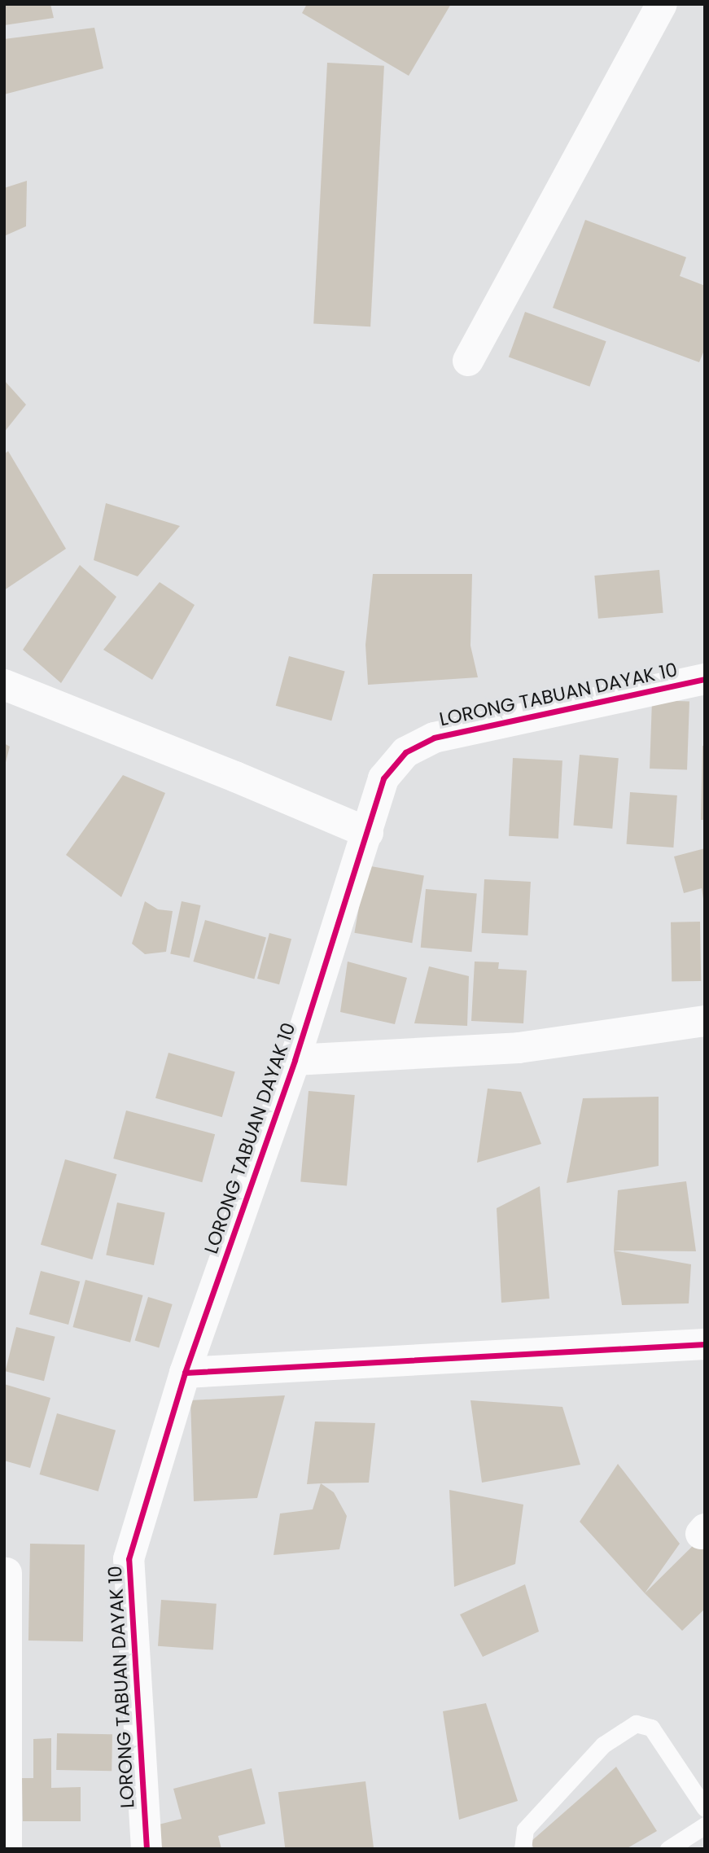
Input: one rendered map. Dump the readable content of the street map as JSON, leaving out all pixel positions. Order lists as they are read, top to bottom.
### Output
{
  "streets": {
    "street": ["LORONG TABUAN DAYAK 10"]
  }
}
